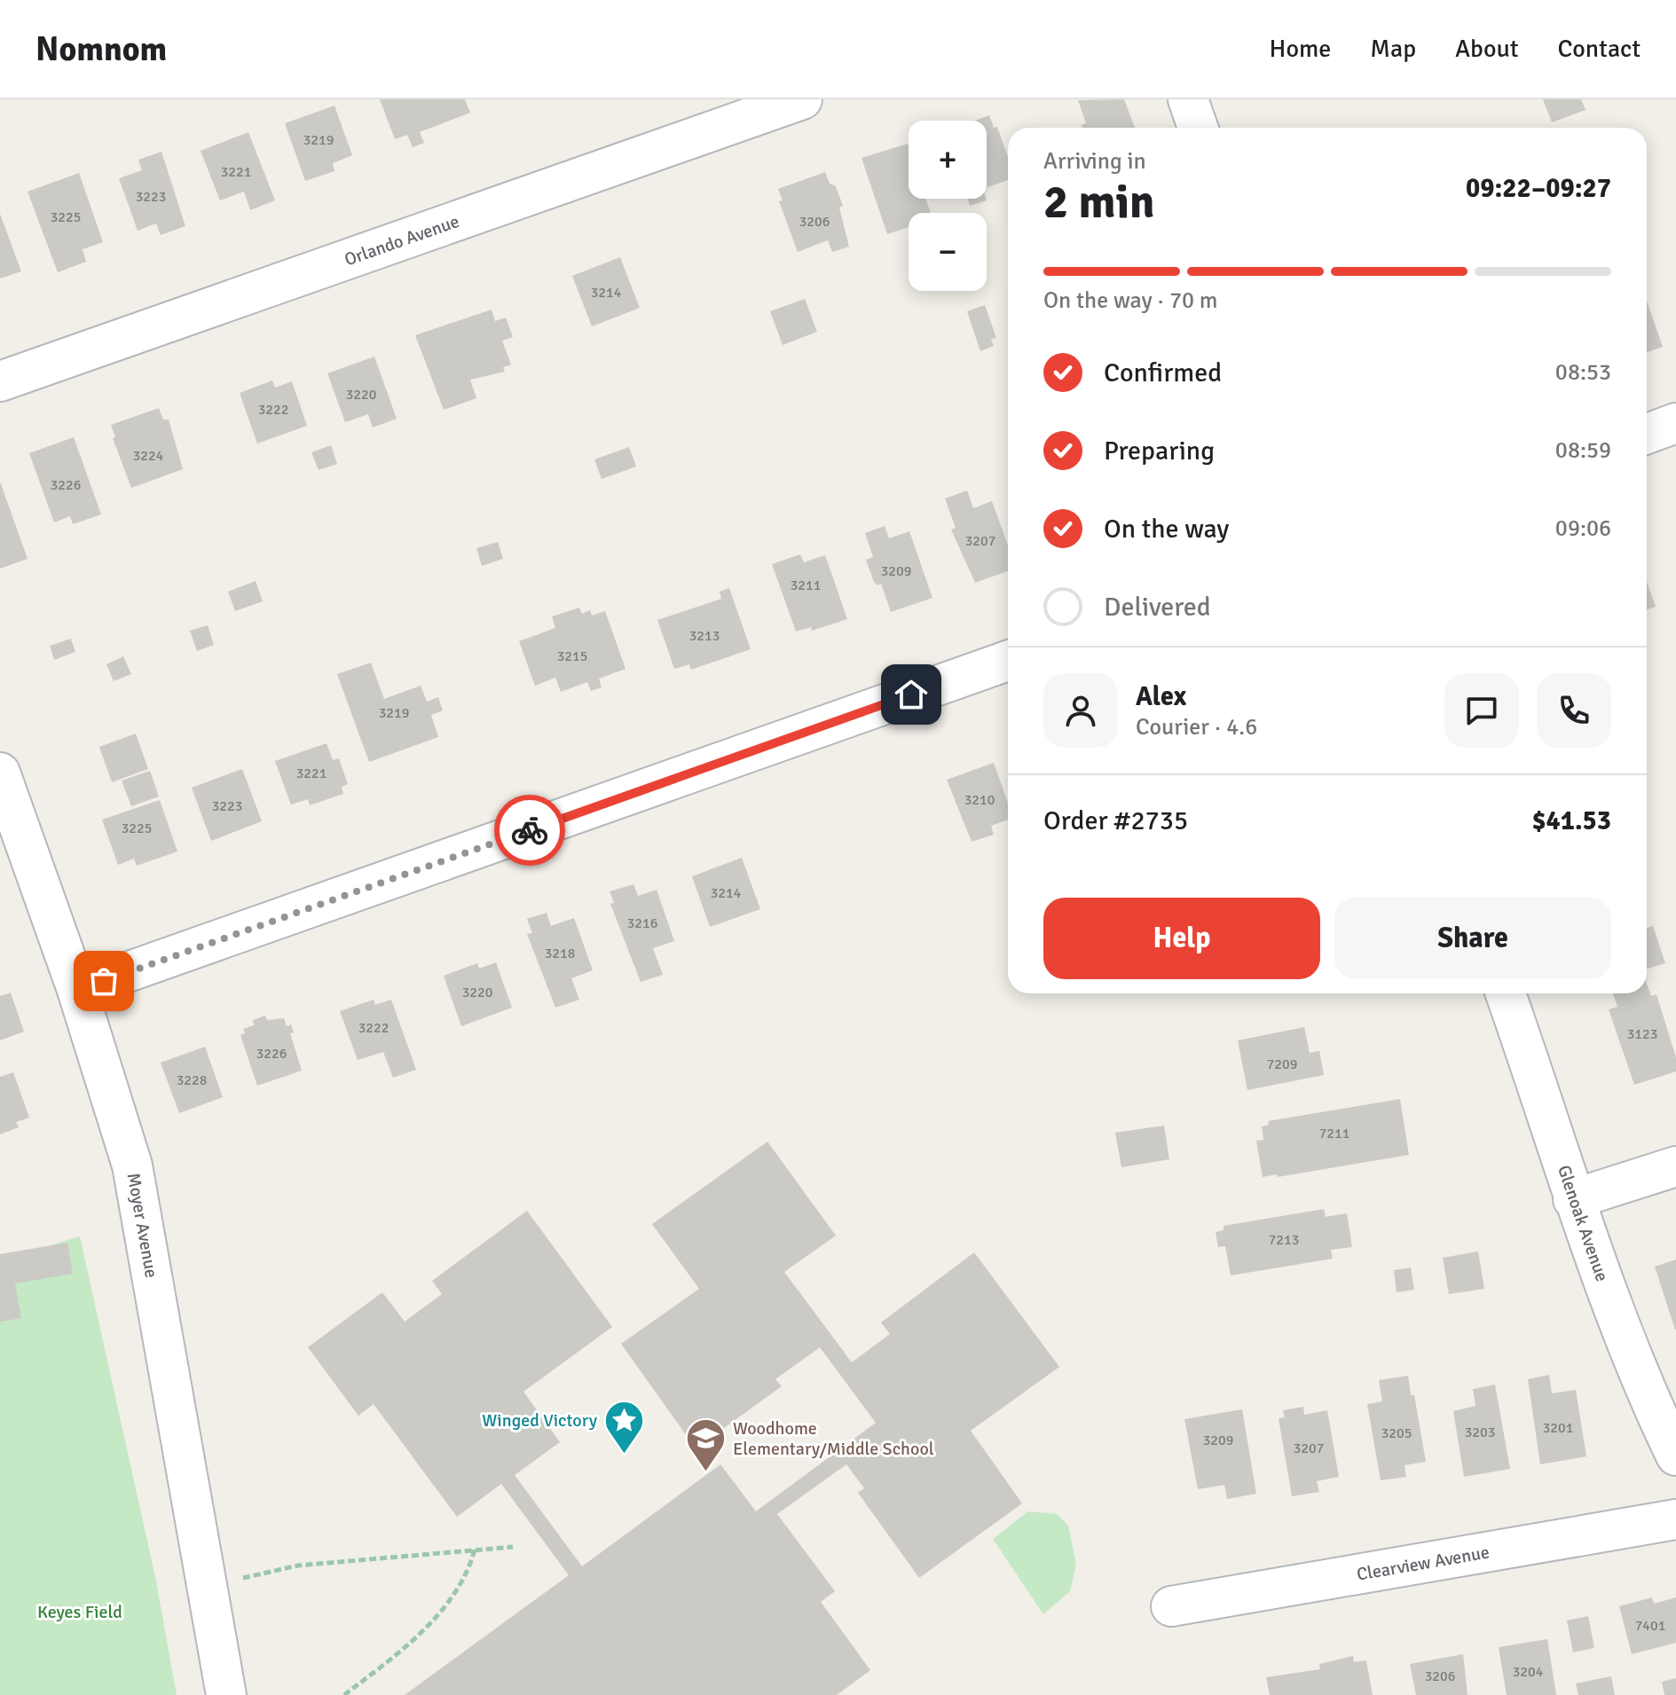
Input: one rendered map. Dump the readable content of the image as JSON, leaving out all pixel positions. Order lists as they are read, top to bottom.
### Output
{
  "streets": {
    "street": [
      "Orlando Avenue",
      "Glenoak Avenue",
      "Moyer Avenue",
      "Clearview Avenue"
    ]
  },
  "parks": ["Keyes Field"],
  "places": {
    "place": ["Winged Victory"],
    "school or university": ["Woodhome Elementary/Middle School"]
  },
  "house_numbers": [
    "3219",
    "3221",
    "3223",
    "3225",
    "3206",
    "3214",
    "3220",
    "3222",
    "3224",
    "3226",
    "3207",
    "3209",
    "3211",
    "3213",
    "3215",
    "3219",
    "3221",
    "3210",
    "3223",
    "3225",
    "3214",
    "3216",
    "3218",
    "3220",
    "3222",
    "3123",
    "3226",
    "7209",
    "3228",
    "7211",
    "7213",
    "3201",
    "3203",
    "3205",
    "3209",
    "3207",
    "7401",
    "3204",
    "3206"
  ],
  "page": {
    "header": "Nomnom",
    "nav": [
      "Home",
      "Map",
      "About",
      "Contact"
    ],
    "map_buttons": ["+", "−"],
    "heading": ["2 min", "Arriving in", "09:22–09:27"],
    "panel": [
      "Alex",
      "Courier · 4.6",
      "Order #2735",
      "$41.53"
    ],
    "bar": "On the way · 70 m",
    "list": [
      ["Confirmed", "08:53"],
      ["Preparing", "08:59"],
      ["On the way", "09:06"],
      "Delivered"
    ],
    "buttons": ["Help", "Share"]
  }
}
